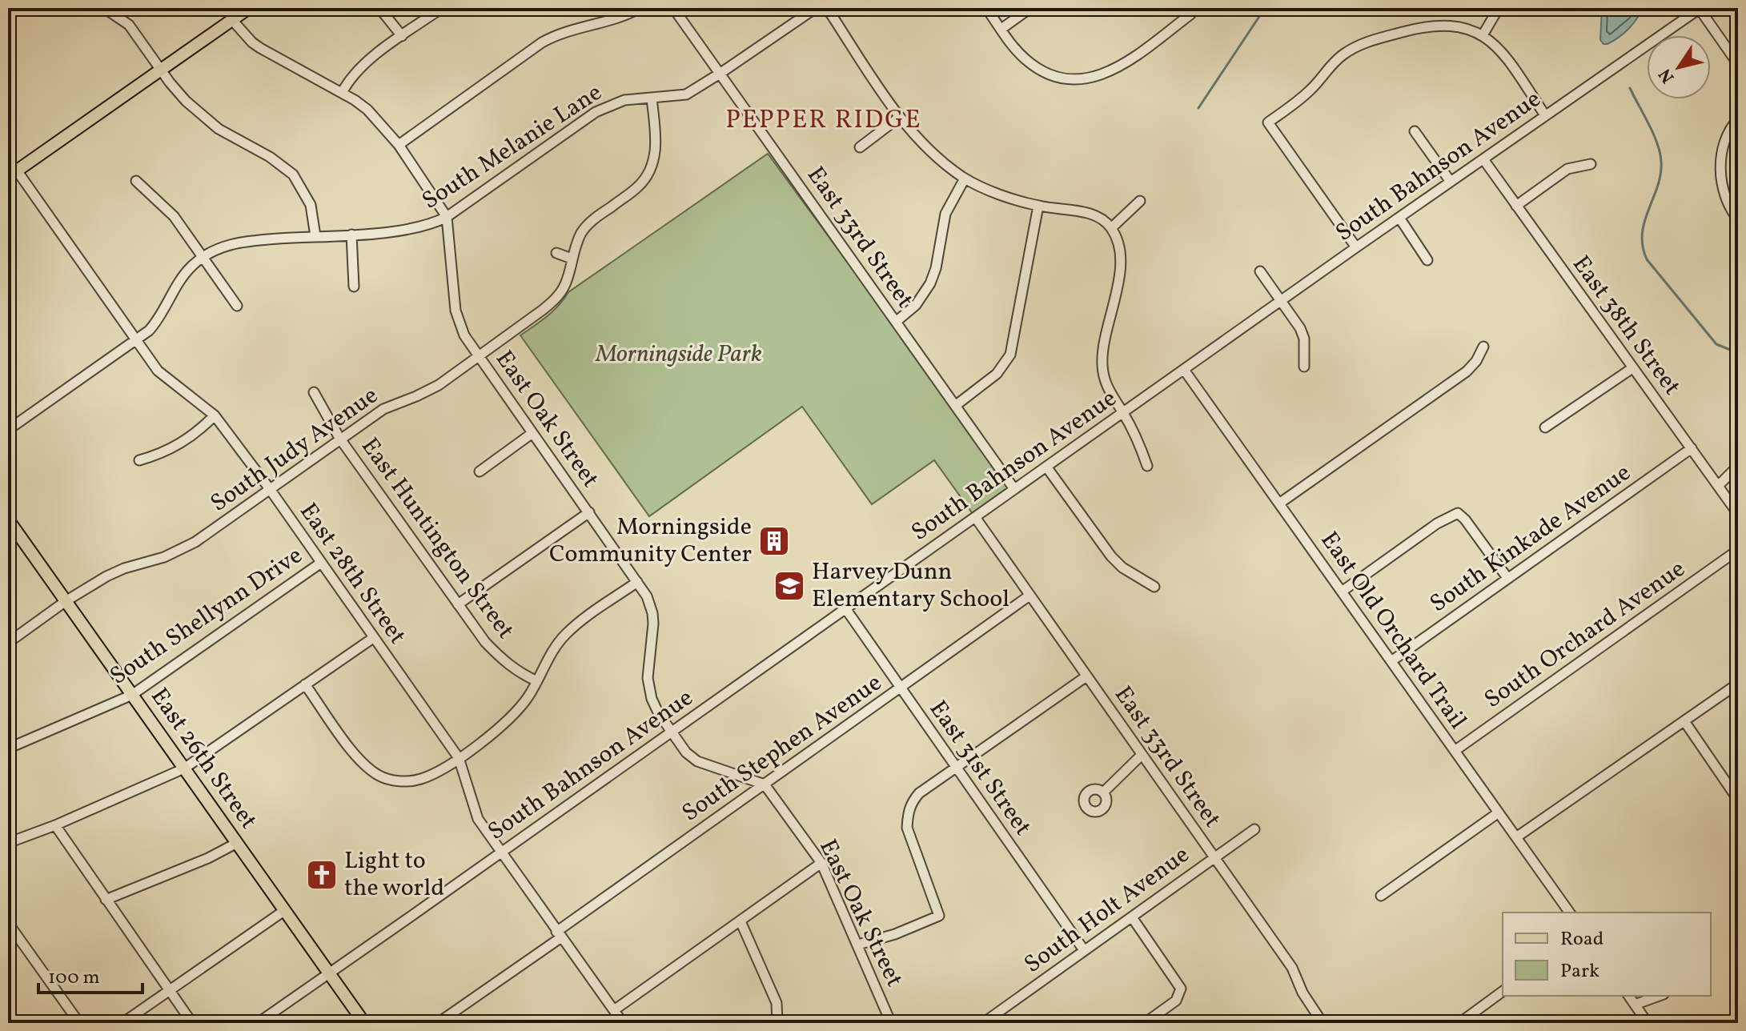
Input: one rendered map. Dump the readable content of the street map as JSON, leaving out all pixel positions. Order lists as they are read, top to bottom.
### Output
{
  "streets": {
    "main road": ["East 26th Street"],
    "street": [
      "South Melanie Lane",
      "South Bahnson Avenue",
      "East 33rd Street",
      "East 38th Street",
      "East Oak Street",
      "South Judy Avenue",
      "East Huntington Street",
      "South Kinkade Avenue",
      "East 28th Street",
      "South Shellynn Drive",
      "East Old Orchard Trail",
      "South Orchard Avenue",
      "South Stephen Avenue",
      "East 31st Street",
      "South Holt Avenue"
    ]
  },
  "crossings": [
    ["South Melanie Lane", "East 33rd Street"],
    ["South Melanie Lane", "East Oak Street"],
    ["South Melanie Lane", "South Judy Avenue"],
    ["South Melanie Lane", "East 28th Street"],
    ["South Bahnson Avenue", "East 33rd Street"],
    ["South Bahnson Avenue", "East 38th Street"],
    ["South Bahnson Avenue", "East Oak Street"],
    ["South Bahnson Avenue", "East 28th Street"],
    ["South Bahnson Avenue", "East Old Orchard Trail"],
    ["South Bahnson Avenue", "East 26th Street"],
    ["South Bahnson Avenue", "East 31st Street"],
    ["East 33rd Street", "South Stephen Avenue"],
    ["East 33rd Street", "South Holt Avenue"],
    ["East 38th Street", "South Kinkade Avenue"],
    ["East Oak Street", "South Judy Avenue"],
    ["East Oak Street", "South Stephen Avenue"],
    ["South Judy Avenue", "East Huntington Street"],
    ["South Judy Avenue", "East 28th Street"],
    ["South Judy Avenue", "East 26th Street"],
    ["South Kinkade Avenue", "East Old Orchard Trail"],
    ["East 28th Street", "South Shellynn Drive"],
    ["East 28th Street", "South Stephen Avenue"],
    ["South Shellynn Drive", "East 26th Street"],
    ["East Old Orchard Trail", "South Orchard Avenue"],
    ["South Stephen Avenue", "East 31st Street"],
    ["East 31st Street", "South Holt Avenue"]
  ],
  "districts": ["PEPPER RIDGE"],
  "parks": ["Morningside Park"],
  "places": {
    "building": ["Morningside Community Center"],
    "school or university": ["Harvey Dunn Elementary School"],
    "church": ["Light to the world"]
  },
  "legend": ["Road", "Park"],
  "scale_bar": "100 m",
  "north": "bottom left"
}
